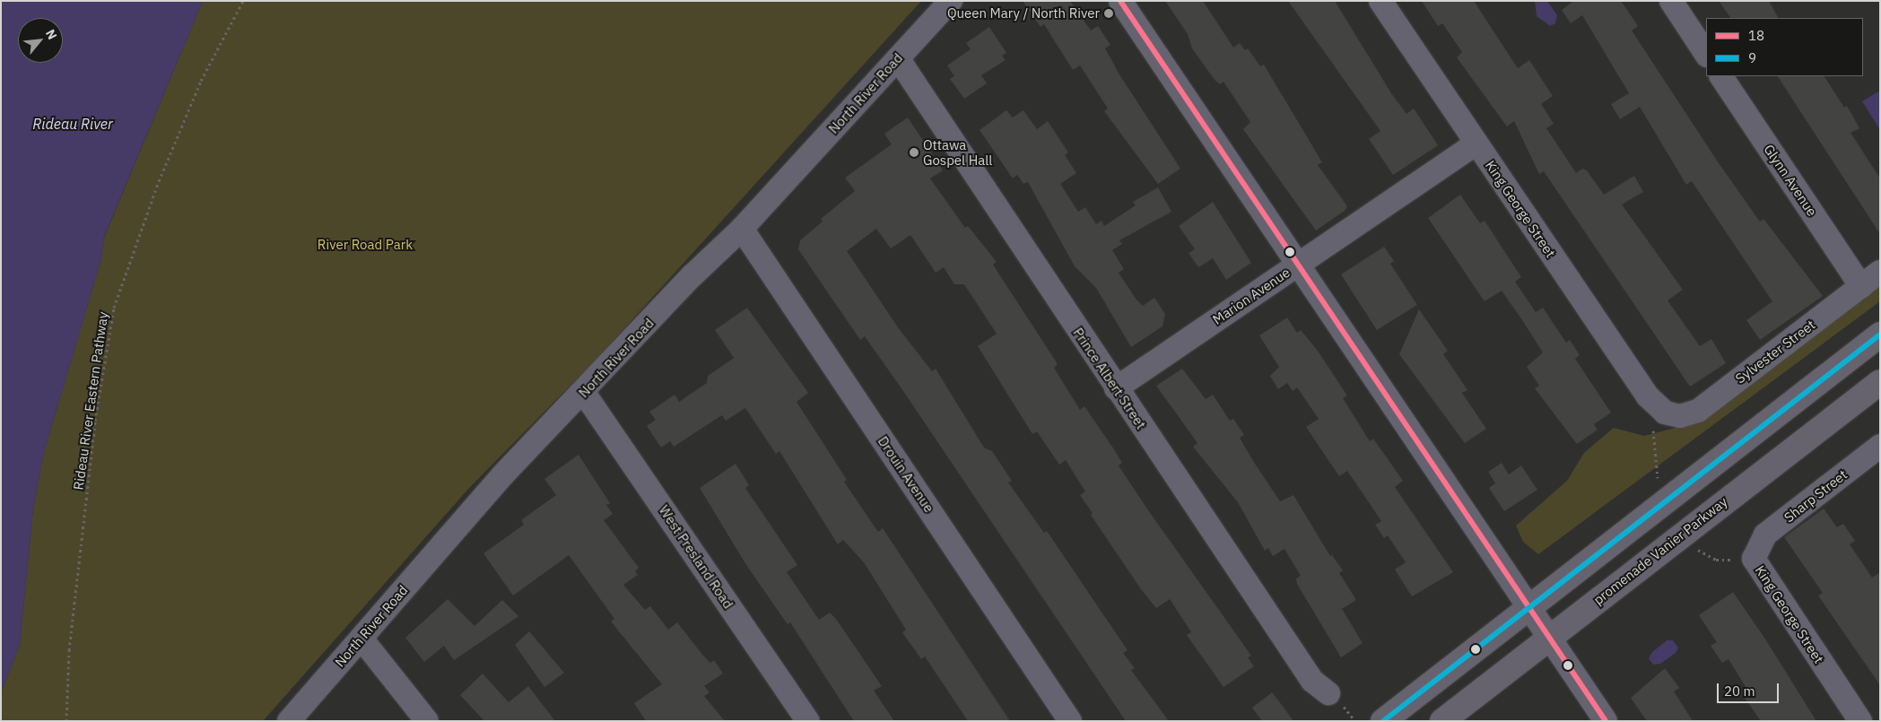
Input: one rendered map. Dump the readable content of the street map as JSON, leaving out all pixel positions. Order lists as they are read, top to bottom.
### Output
{
  "streets": {
    "main road": ["promenade Vanier Parkway"],
    "street": [
      "North River Road",
      "Glynn Avenue",
      "King George Street",
      "Marion Avenue",
      "Sylvester Street",
      "Prince Albert Street",
      "Drouin Avenue",
      "Sharp Street",
      "West Presland Road"
    ],
    "path": ["Rideau River Eastern Pathway"]
  },
  "crossings": [
    ["North River Road", "Prince Albert Street"],
    ["North River Road", "Drouin Avenue"],
    ["North River Road", "West Presland Road"],
    ["Glynn Avenue", "Sylvester Street"],
    ["King George Street", "Marion Avenue"],
    ["King George Street", "Sylvester Street"],
    ["King George Street", "Sharp Street"],
    ["Marion Avenue", "Prince Albert Street"]
  ],
  "water": ["Rideau River"],
  "parks": ["River Road Park"],
  "places": ["Queen Mary / North River", "Ottawa Gospel Hall"],
  "lines": ["transit line 18", "transit line 9"],
  "legend": ["18", "9"],
  "scale_bar": "20 m",
  "north": "top right"
}
